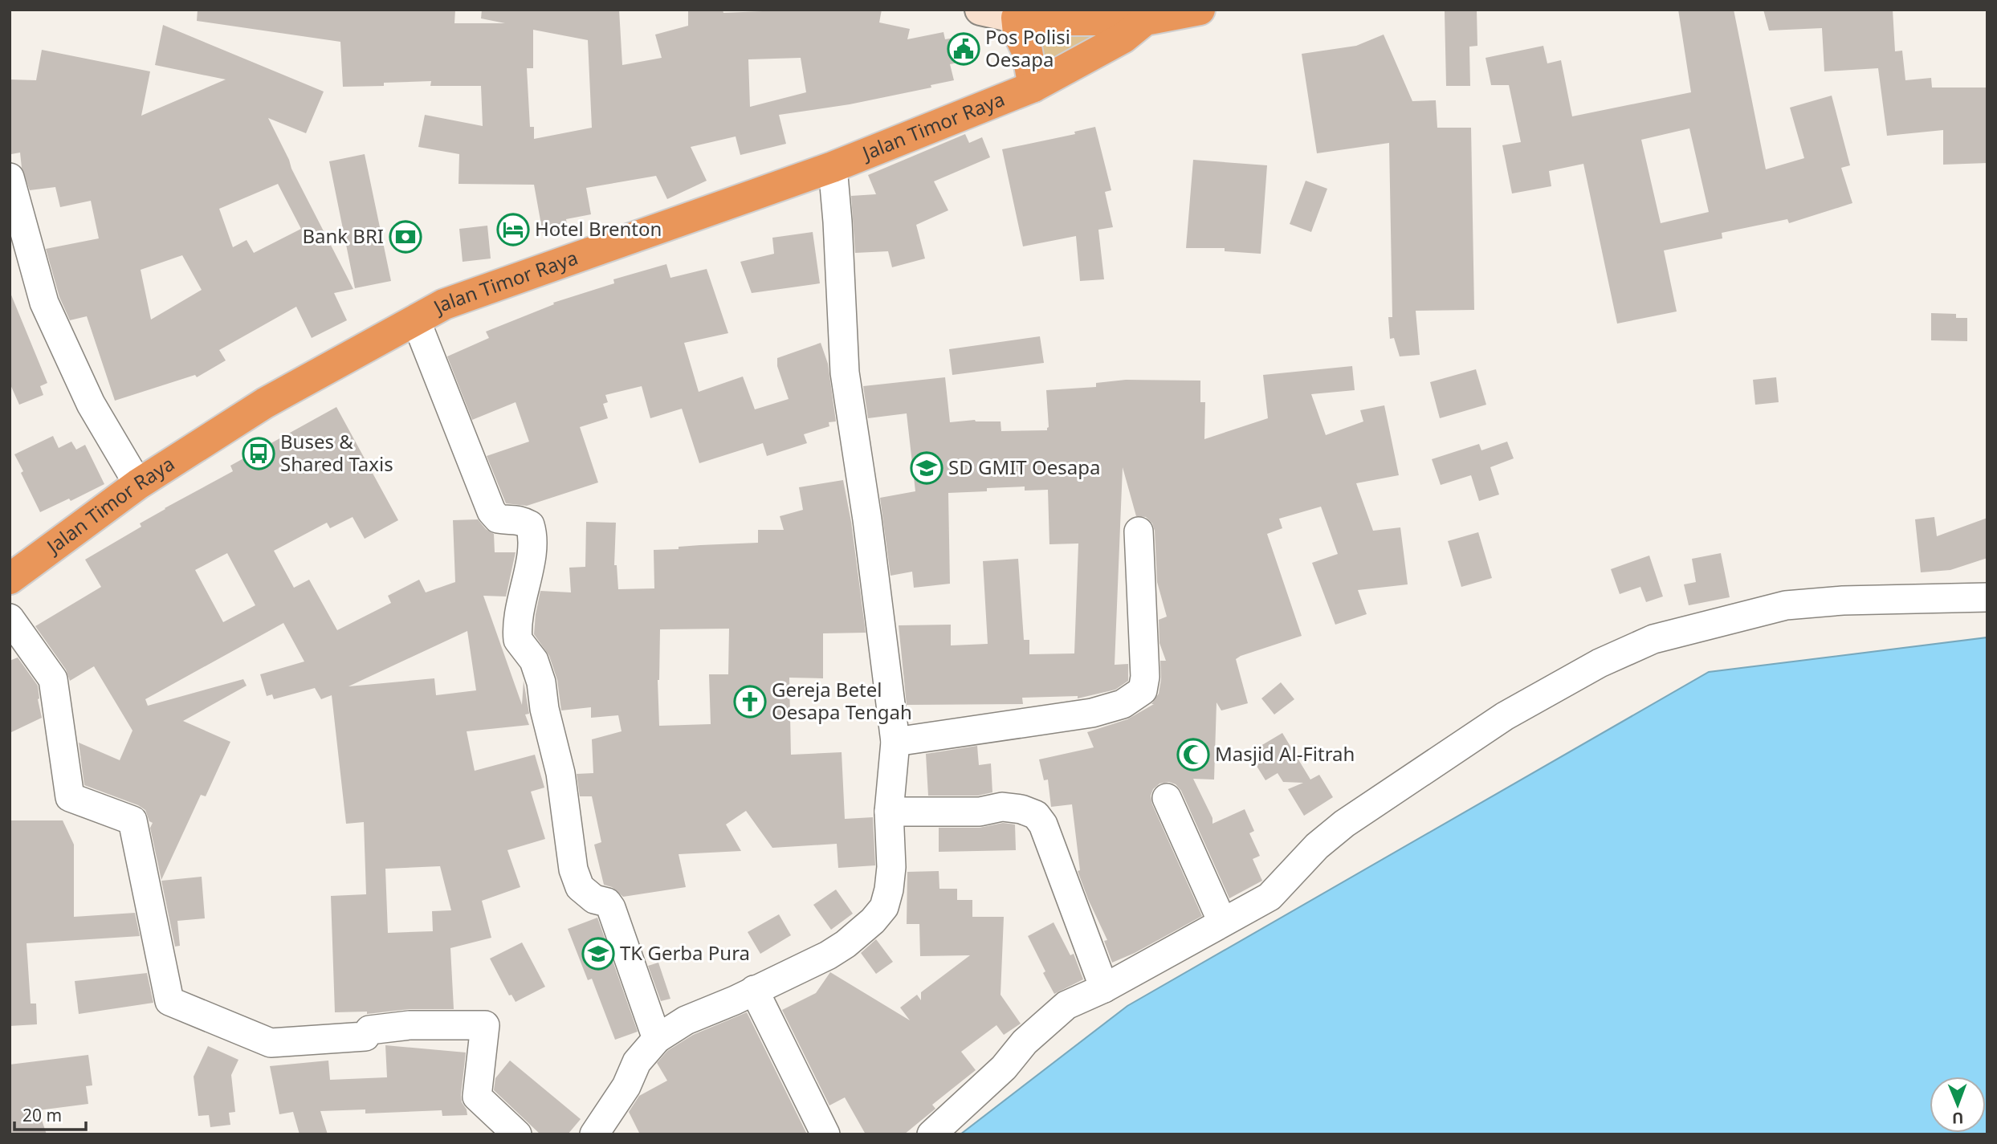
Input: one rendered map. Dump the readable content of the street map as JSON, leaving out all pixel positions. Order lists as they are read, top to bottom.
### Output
{
  "streets": {
    "highway": ["Jalan Timor Raya"]
  },
  "places": {
    "public building": ["Pos Polisi Oesapa"],
    "hotel": ["Hotel Brenton"],
    "bank": ["Bank BRI"],
    "bus stop": ["Buses & Shared Taxis"],
    "school or university": ["SD GMIT Oesapa", "TK Gerba Pura"],
    "church": ["Gereja Betel Oesapa Tengah"],
    "mosque": ["Masjid Al-Fitrah"]
  },
  "scale_bar": "20 m",
  "north": "bottom"
}
